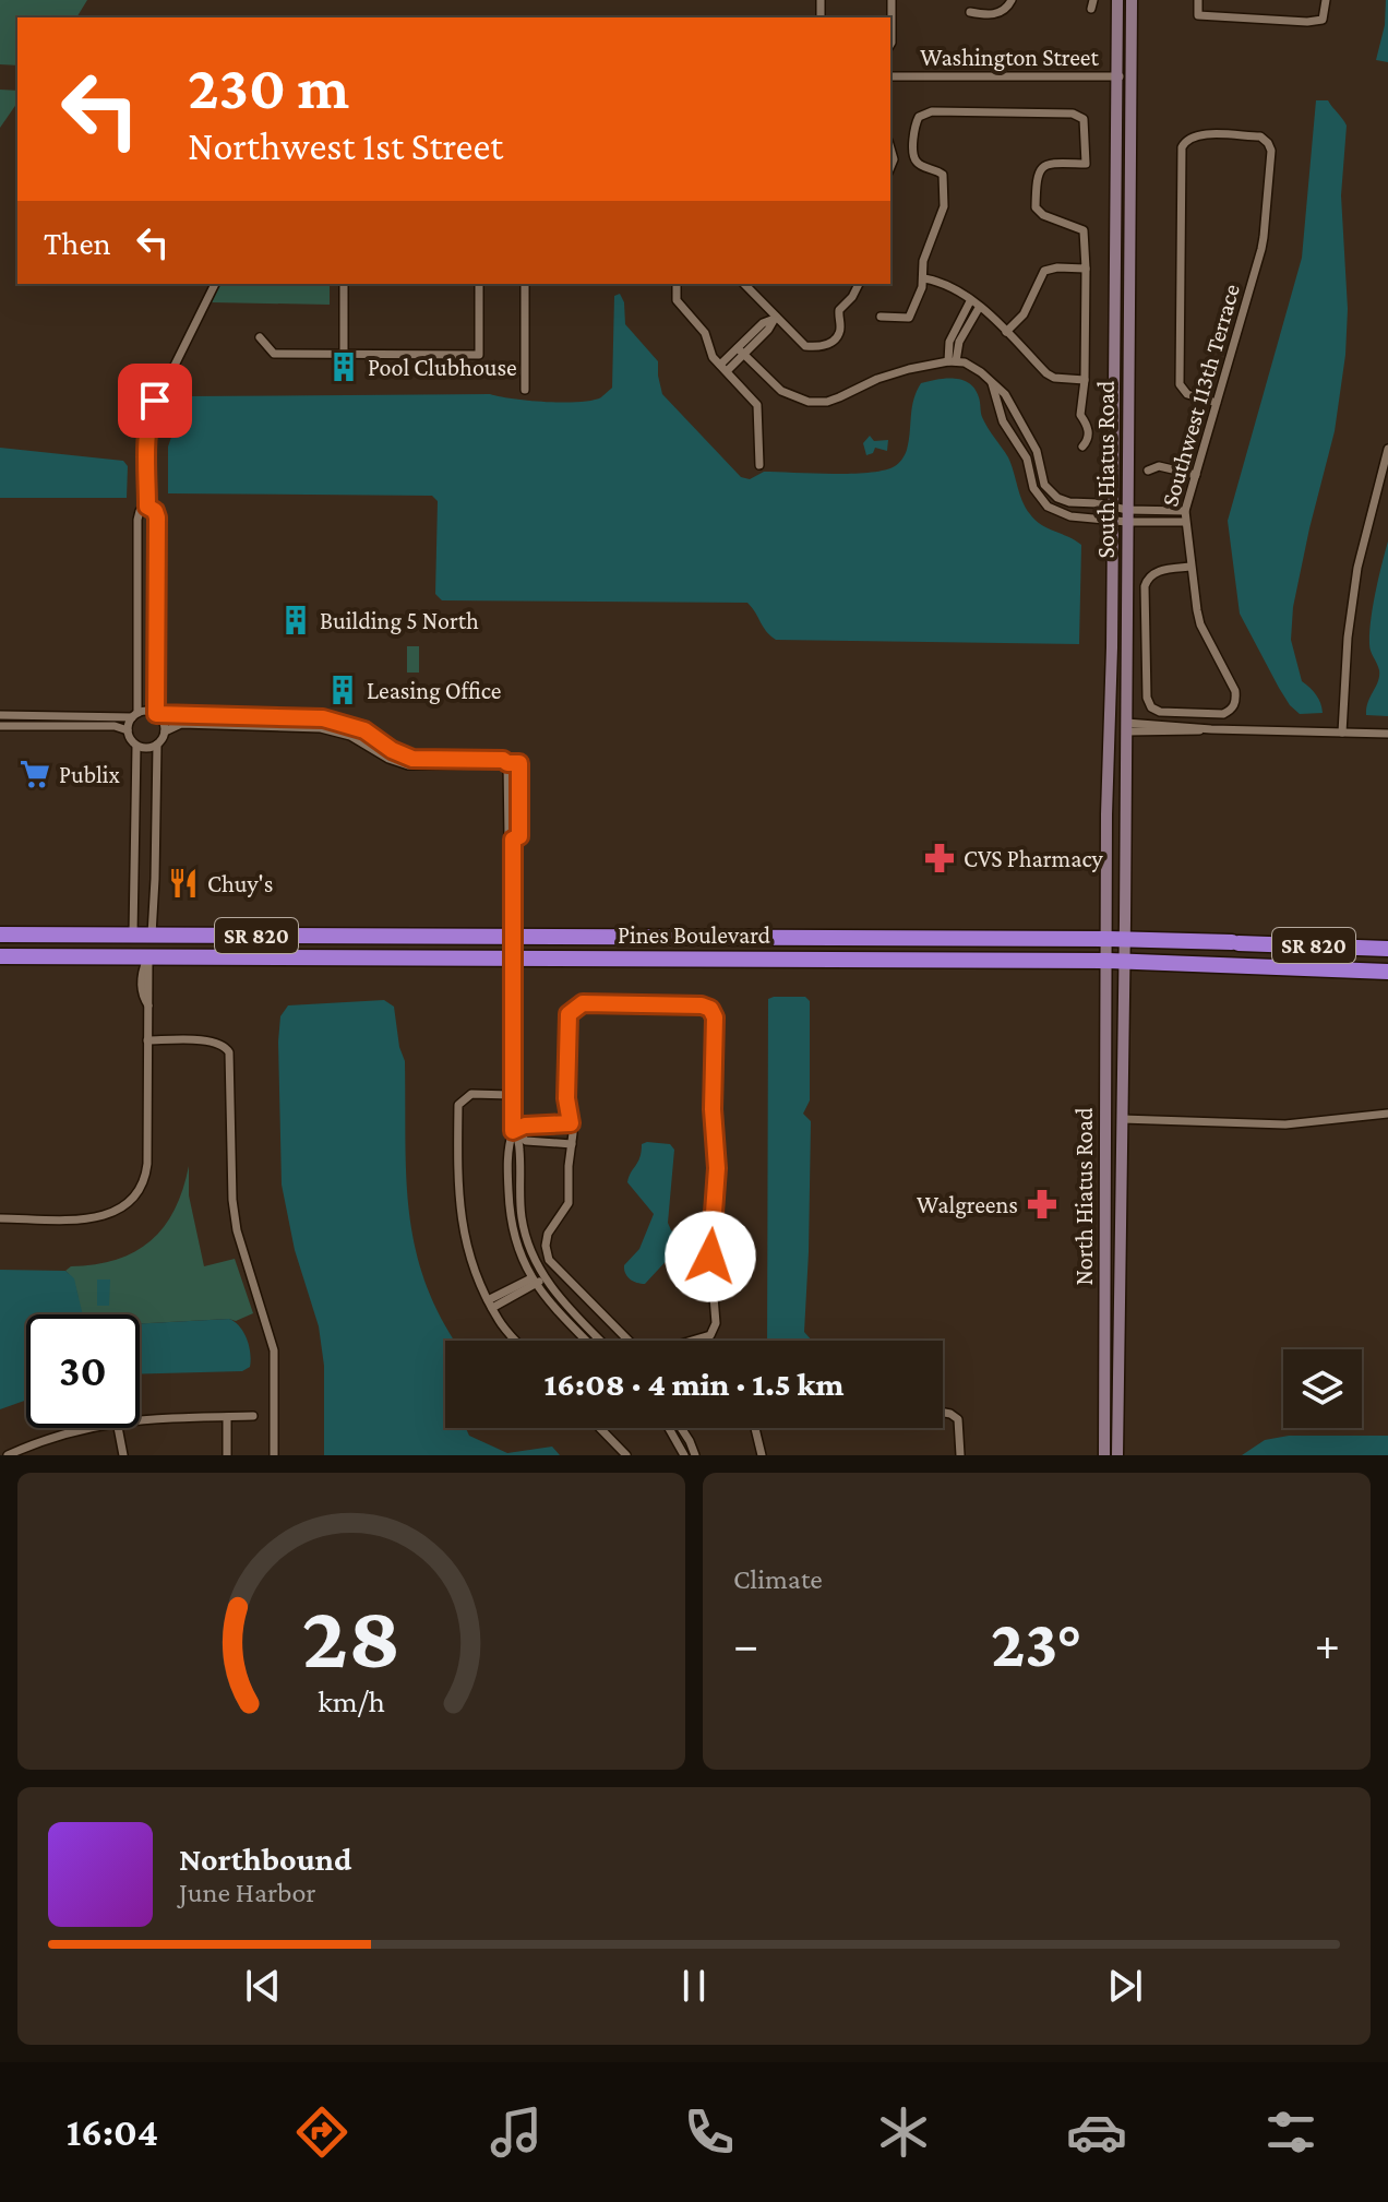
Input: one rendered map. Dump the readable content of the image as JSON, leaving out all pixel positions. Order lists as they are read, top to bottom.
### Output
{
  "streets": {
    "highway": ["Pines Boulevard", "SR 820"],
    "main road": ["South Hiatus Road", "North Hiatus Road"],
    "street": ["Washington Street", "Southwest 113th Terrace"]
  },
  "crossings": [
    ["Washington Street", "South Hiatus Road"],
    ["South Hiatus Road", "Pines Boulevard"],
    ["South Hiatus Road", "North Hiatus Road"],
    ["Pines Boulevard", "North Hiatus Road"]
  ],
  "places": {
    "building": ["Pool Clubhouse", "Building 5 North", "Leasing Office"],
    "supermarket": ["Publix"],
    "pharmacy": ["CVS Pharmacy", "Walgreens"],
    "restaurant": ["Chuy's"]
  },
  "page": {
    "turn": ["230 m", "Northwest 1st Street"],
    "then": "Then",
    "limit": "30",
    "trip": "16:08 · 4 min · 1.5 km",
    "tile": "Climate",
    "heat": ["−", "23°", "+"],
    "song": ["Northbound", "June Harbor"],
    "tabs": "16:04",
    "gauge": ["28", "km/h"]
  }
}
